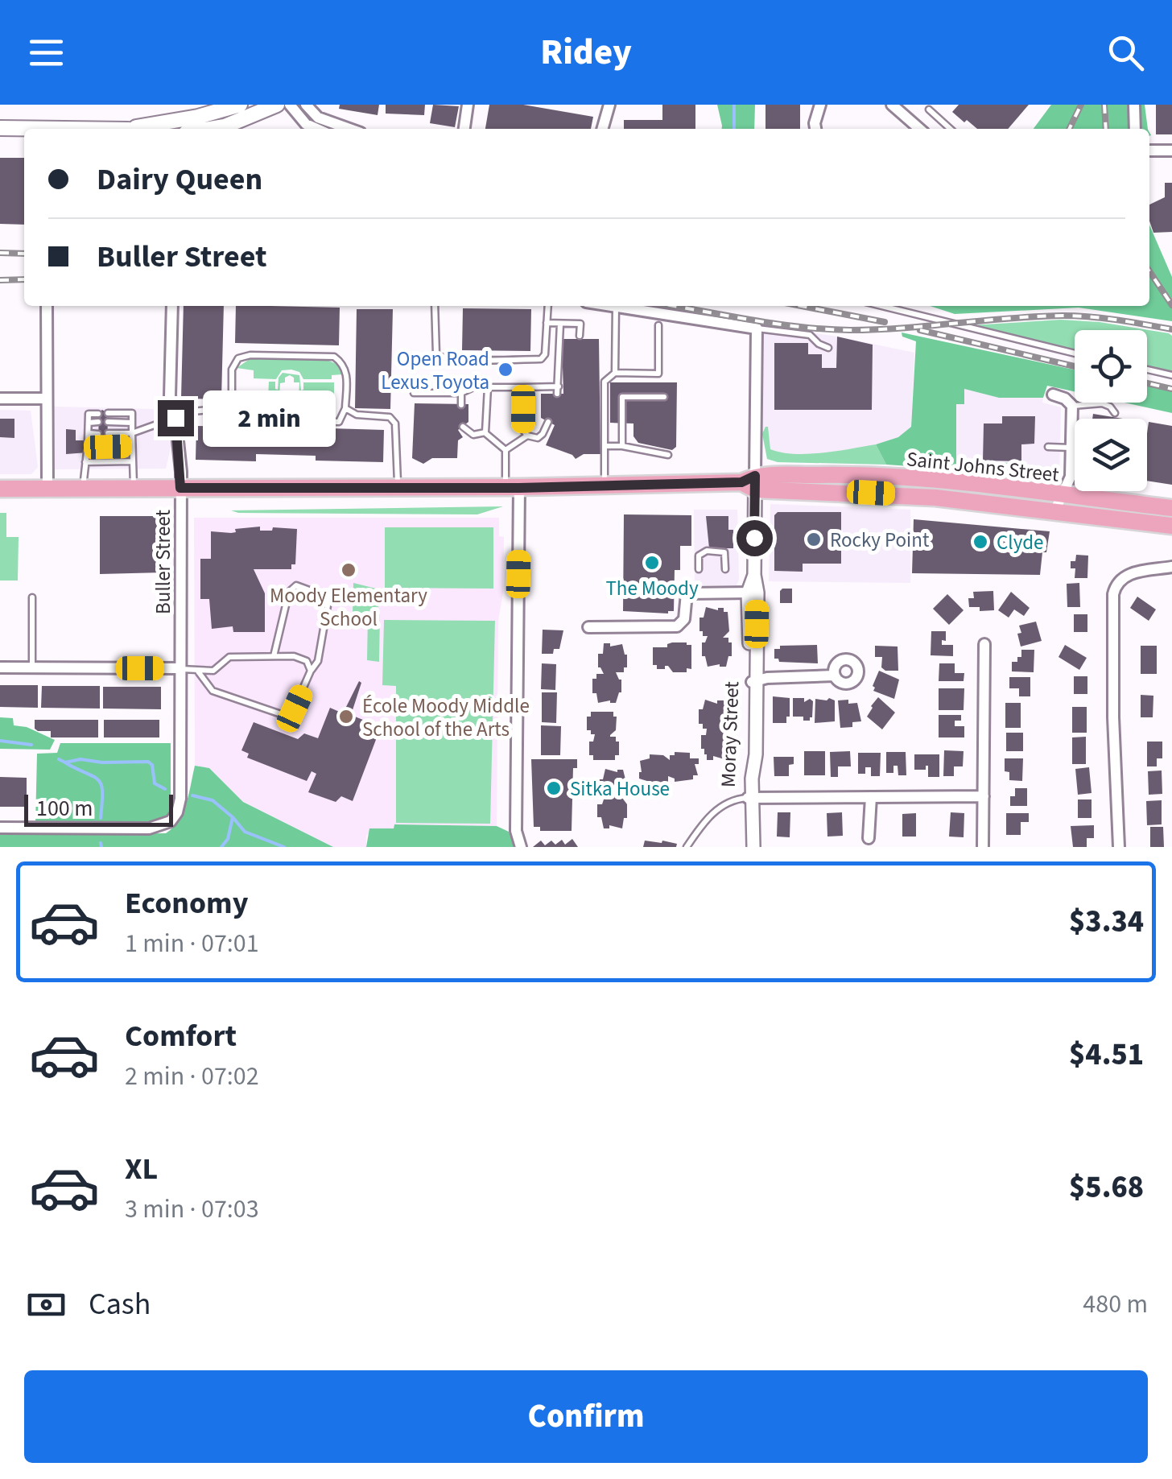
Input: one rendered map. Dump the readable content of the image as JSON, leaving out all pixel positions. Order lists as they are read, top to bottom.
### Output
{
  "streets": {
    "main road": ["Saint Johns Street"],
    "street": ["Buller Street", "Moray Street"]
  },
  "crossings": [
    ["Saint Johns Street", "Buller Street"],
    ["Saint Johns Street", "Moray Street"]
  ],
  "places": [
    "Open Road Lexus Toyota",
    "Rocky Point",
    "Clyde",
    "The Moody",
    "Moody Elementary School",
    "École Moody Middle School of the Arts",
    "Sitka House"
  ],
  "scale_bar": "100 m",
  "page": {
    "header": "Ridey",
    "banner": ["Dairy Queen", "Buller Street"],
    "bubble": "2 min",
    "scale": "100 m",
    "list": [
      {
        "name": "Economy",
        "note": "1 min · 07:01",
        "value": "$3.34"
      },
      {
        "name": "Comfort",
        "note": "2 min · 07:02",
        "value": "$4.51"
      },
      {
        "name": "XL",
        "note": "3 min · 07:03",
        "value": "$5.68"
      }
    ],
    "pay": ["Cash", "480 m"],
    "buttons": "Confirm"
  }
}
